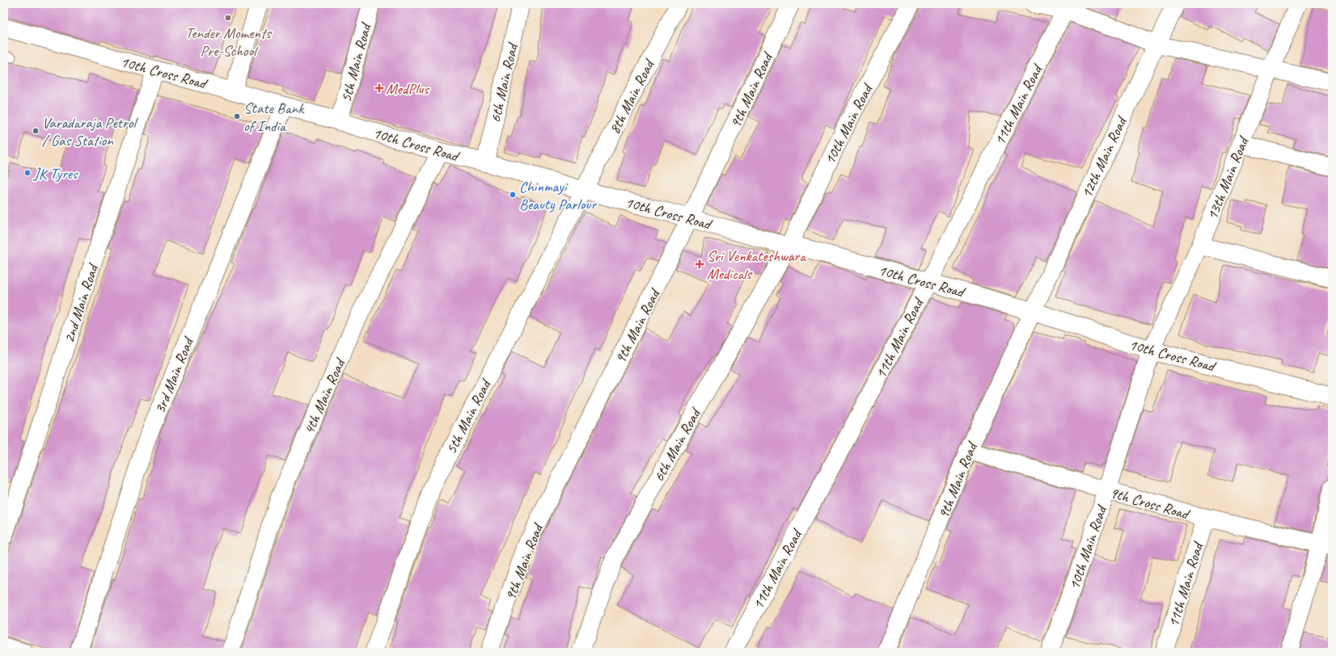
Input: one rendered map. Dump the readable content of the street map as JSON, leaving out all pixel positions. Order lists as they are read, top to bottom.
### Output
{
  "streets": {
    "street": [
      "5th Main Road",
      "10th Cross Road",
      "6th Main Road",
      "9th Main Road",
      "8th Main Road",
      "11th Main Road",
      "10th Main Road",
      "12th Main Road",
      "13th Main Road",
      "2nd Main Road",
      "3rd Main Road",
      "4th Main Road",
      "9th Cross Road"
    ]
  },
  "crossings": [
    ["5th Main Road", "10th Cross Road"],
    ["5th Main Road", "8th Main Road"],
    ["10th Cross Road", "6th Main Road"],
    ["10th Cross Road", "9th Main Road"],
    ["10th Cross Road", "8th Main Road"],
    ["10th Cross Road", "11th Main Road"],
    ["10th Cross Road", "10th Main Road"],
    ["10th Cross Road", "12th Main Road"],
    ["10th Cross Road", "13th Main Road"],
    ["10th Cross Road", "2nd Main Road"],
    ["10th Cross Road", "3rd Main Road"],
    ["10th Cross Road", "4th Main Road"],
    ["6th Main Road", "10th Main Road"],
    ["9th Main Road", "12th Main Road"],
    ["9th Main Road", "9th Cross Road"],
    ["11th Main Road", "9th Cross Road"],
    ["10th Main Road", "13th Main Road"],
    ["10th Main Road", "9th Cross Road"]
  ],
  "places": {
    "other": [
      "Tender Moments Pre-School",
      "State Bank of India",
      "Varadaraja Petrol / Gas Station",
      "JK Tyres",
      "Chinmayi Beauty Parlour"
    ],
    "health": ["MedPlus", "Sri Venkateshwara Medicals"]
  }
}
